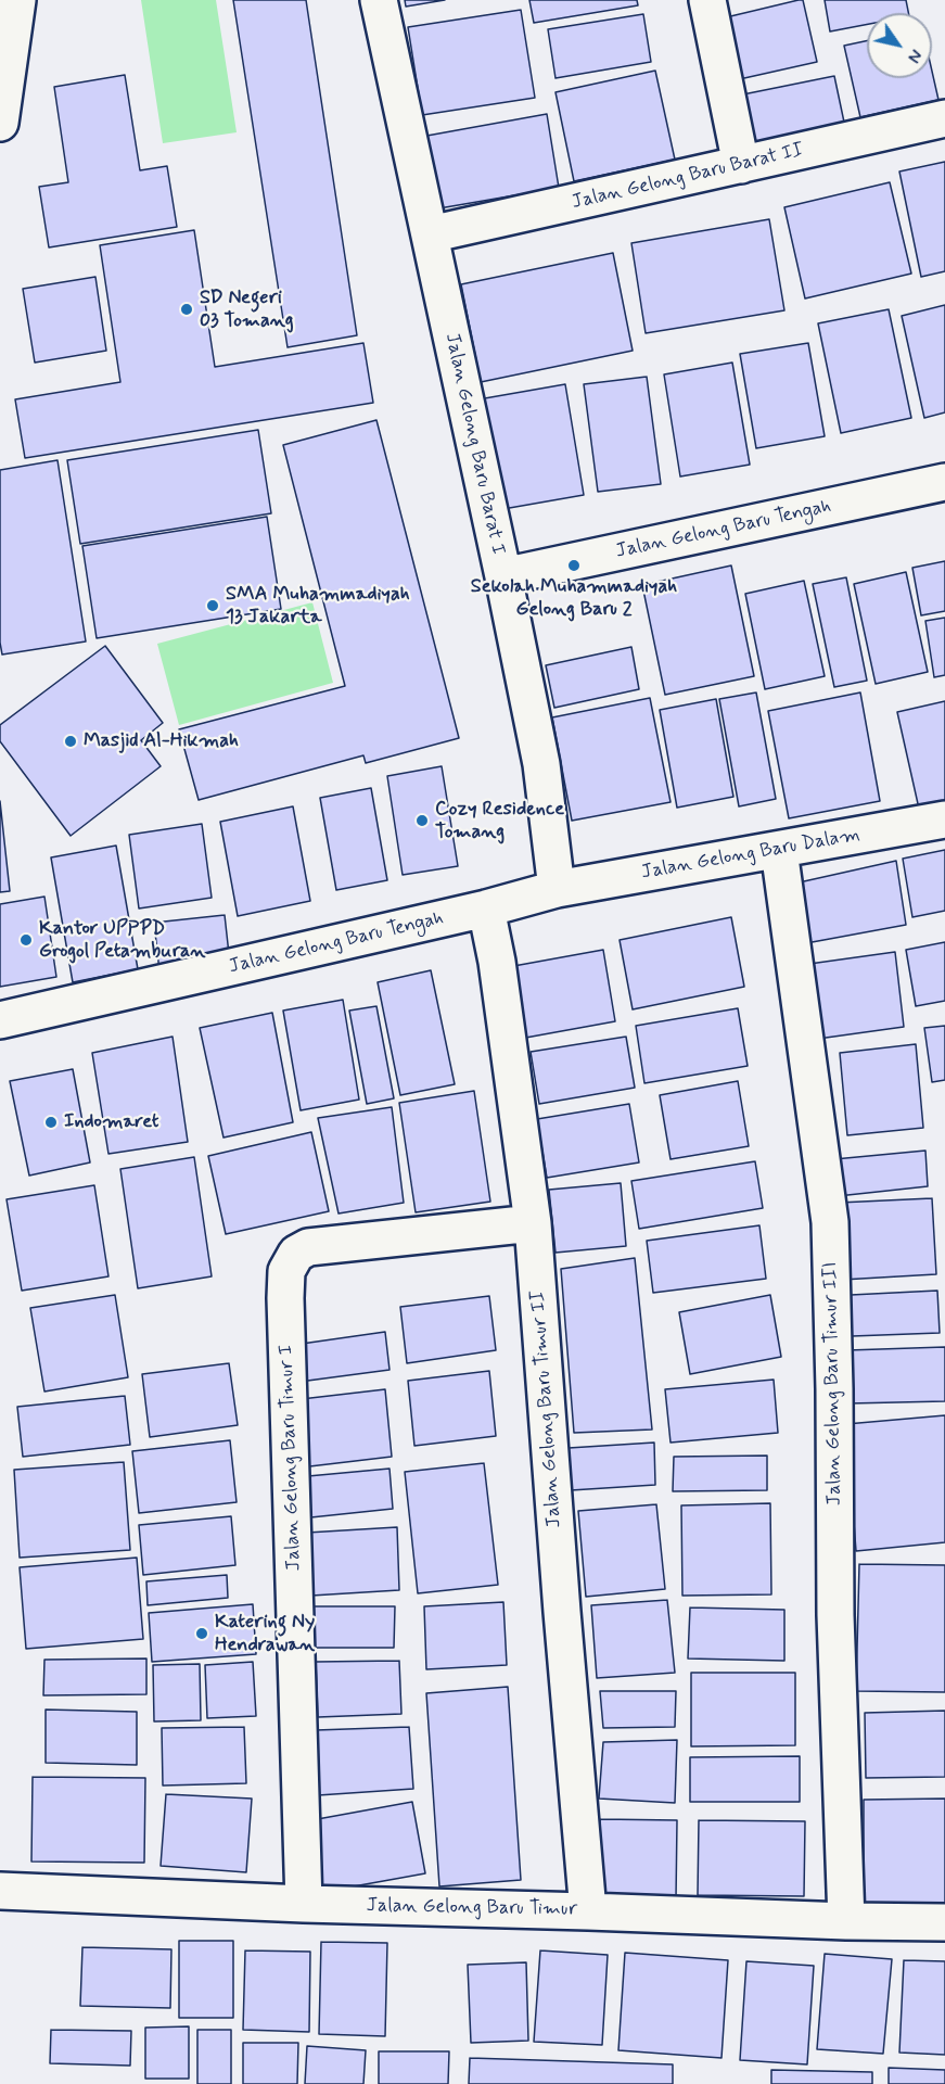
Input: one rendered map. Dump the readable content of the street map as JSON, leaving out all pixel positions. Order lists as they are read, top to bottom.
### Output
{
  "streets": {
    "street": [
      "Jalan Gelong Baru Barat II",
      "Jalan Gelong Baru Barat I",
      "Jalan Gelong Baru Tengah",
      "Jalan Gelong Baru Dalam",
      "Jalan Gelong Baru Timur III",
      "Jalan Gelong Baru Timur II",
      "Jalan Gelong Baru Timur I",
      "Jalan Gelong Baru Timur"
    ]
  },
  "crossings": [
    ["Jalan Gelong Baru Barat II", "Jalan Gelong Baru Barat I"],
    ["Jalan Gelong Baru Barat I", "Jalan Gelong Baru Tengah"],
    ["Jalan Gelong Baru Barat I", "Jalan Gelong Baru Dalam"],
    ["Jalan Gelong Baru Tengah", "Jalan Gelong Baru Dalam"],
    ["Jalan Gelong Baru Tengah", "Jalan Gelong Baru Timur II"],
    ["Jalan Gelong Baru Dalam", "Jalan Gelong Baru Timur III"],
    ["Jalan Gelong Baru Timur III", "Jalan Gelong Baru Timur"],
    ["Jalan Gelong Baru Timur II", "Jalan Gelong Baru Timur I"],
    ["Jalan Gelong Baru Timur II", "Jalan Gelong Baru Timur"],
    ["Jalan Gelong Baru Timur I", "Jalan Gelong Baru Timur"]
  ],
  "places": [
    "SD Negeri 03 Tomang",
    "Sekolah Muhammadiyah Gelong Baru 2",
    "SMA Muhammadiyah 13 Jakarta",
    "Masjid Al-Hikmah",
    "Cozy Residence Tomang",
    "Kantor UPPPD Grogol Petamburan",
    "Indomaret",
    "Katering Ny Hendrawan"
  ],
  "north": "bottom right"
}
